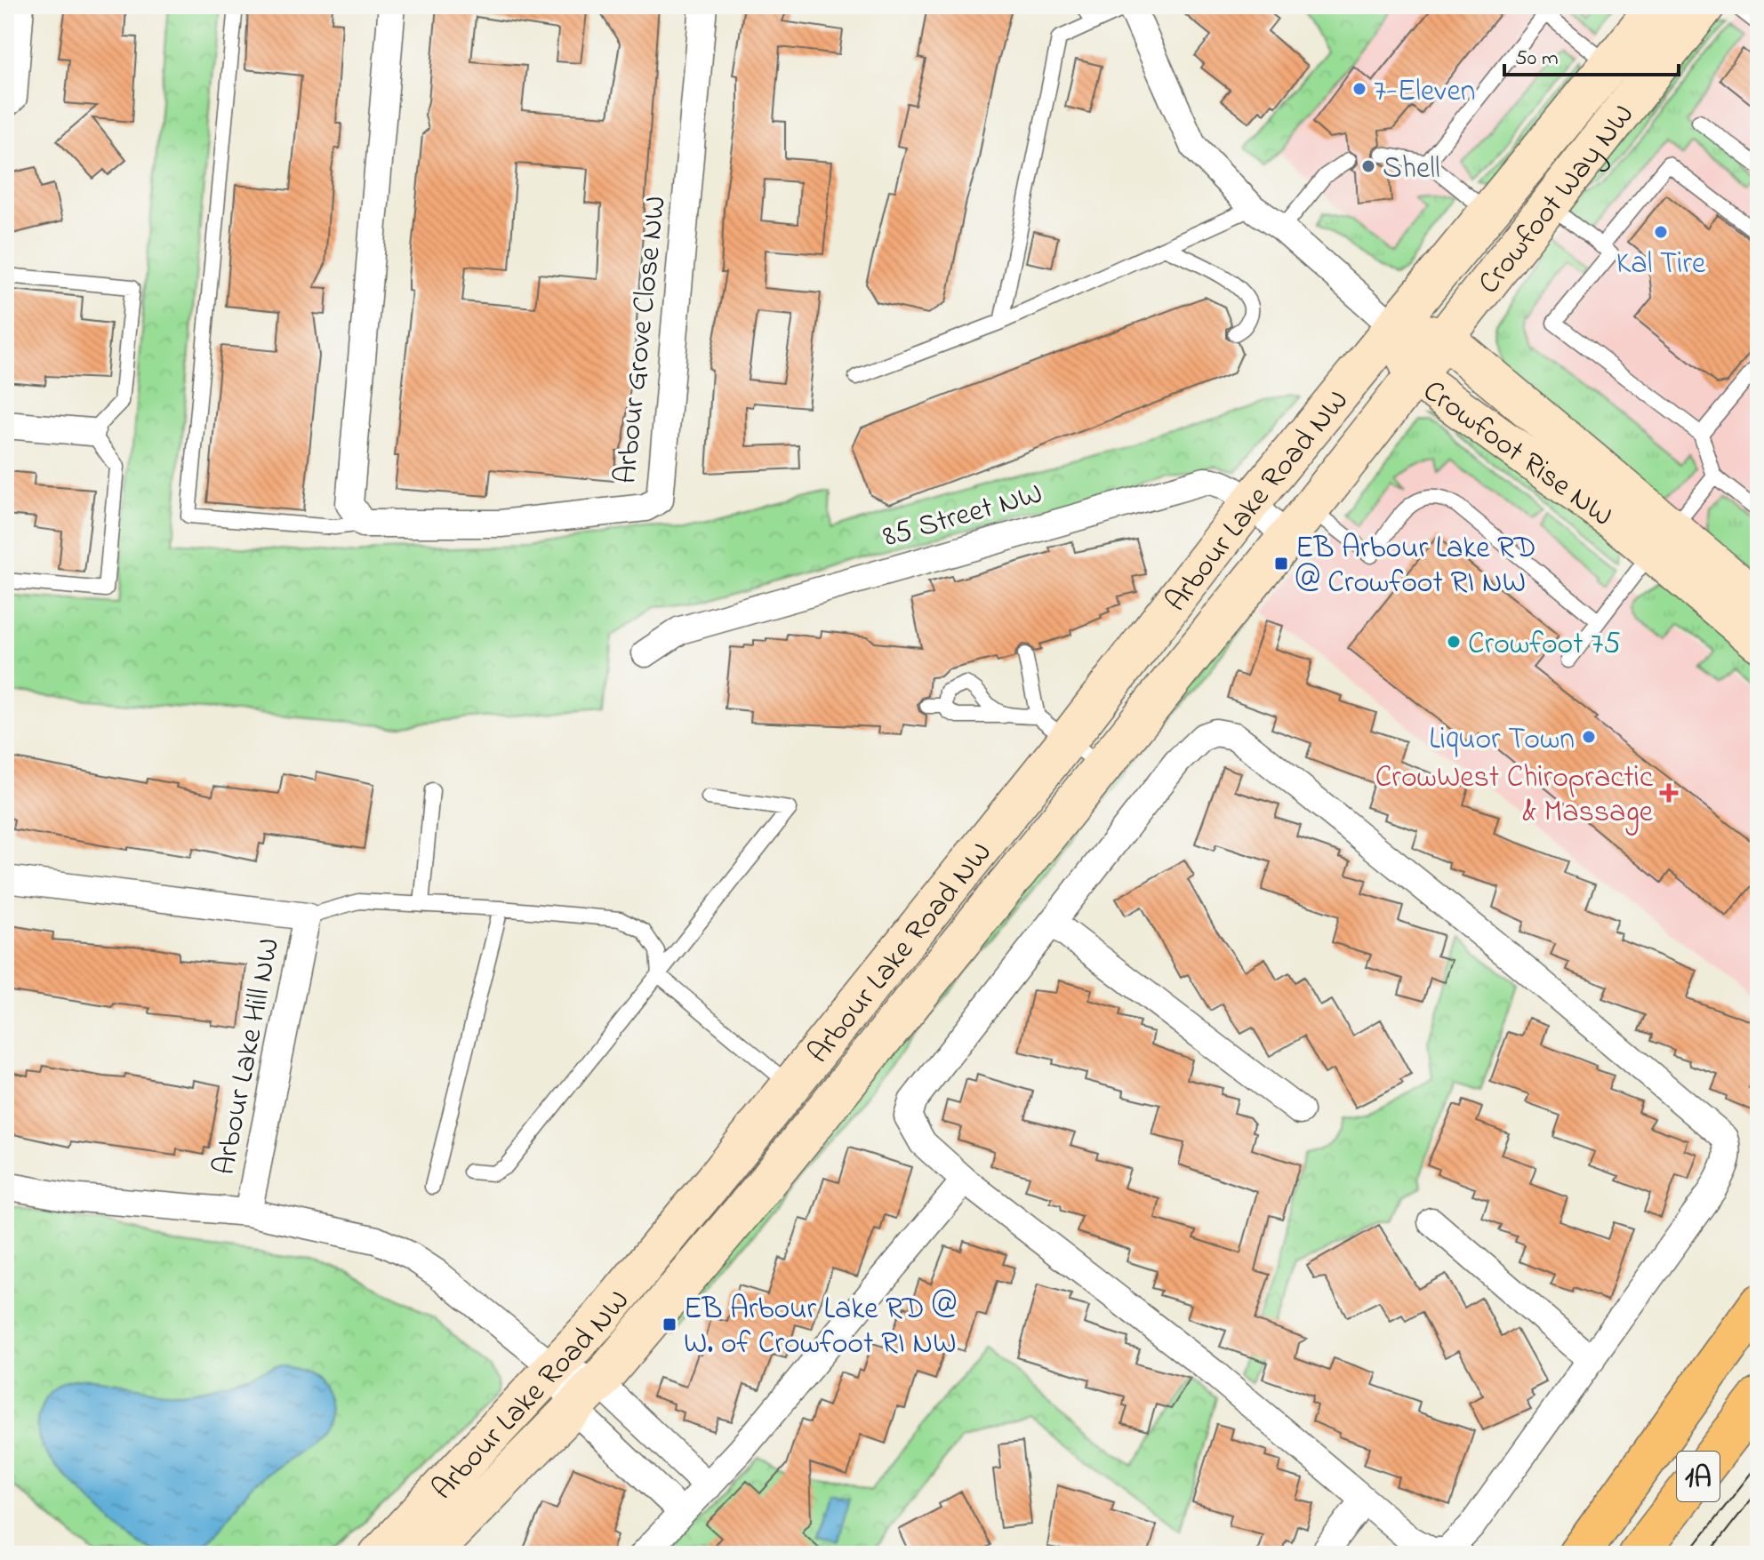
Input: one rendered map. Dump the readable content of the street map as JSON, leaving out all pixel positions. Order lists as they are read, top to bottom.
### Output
{
  "streets": {
    "highway": ["1A"],
    "street": [
      "Crowfoot Way NW",
      "Arbour Grove Close NW",
      "Crowfoot Rise NW",
      "Arbour Lake Road NW",
      "85 Street NW",
      "Arbour Lake Hill NW"
    ]
  },
  "crossings": [
    ["Crowfoot Way NW", "Crowfoot Rise NW"],
    ["Crowfoot Way NW", "Arbour Lake Road NW"],
    ["Crowfoot Rise NW", "Arbour Lake Road NW"],
    ["Arbour Lake Road NW", "85 Street NW"]
  ],
  "places": {
    "other": [
      "7-Eleven",
      "Shell",
      "Kal Tire",
      "Crowfoot 75",
      "Liquor Town"
    ],
    "transit": ["EB Arbour Lake RD @ Crowfoot RI NW", "EB Arbour Lake RD @ W. of Crowfoot RI NW"],
    "health": ["CrowWest Chiropractic & Massage"]
  },
  "scale_bar": "50 m"
}
